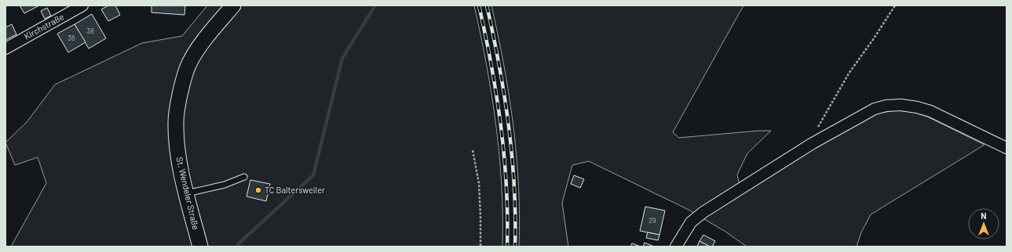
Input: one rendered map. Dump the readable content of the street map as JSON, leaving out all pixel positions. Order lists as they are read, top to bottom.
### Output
{
  "streets": {
    "main road": ["St. Wendeler Straße"],
    "street": ["Kirchstraße"]
  },
  "places": ["TC Baltersweiler"],
  "house_numbers": ["38", "36", "29"],
  "north": "top"
}
